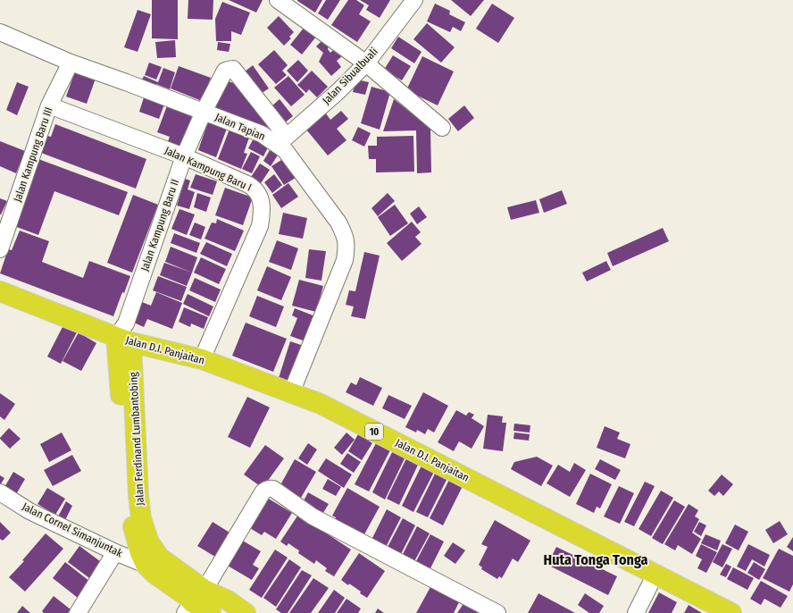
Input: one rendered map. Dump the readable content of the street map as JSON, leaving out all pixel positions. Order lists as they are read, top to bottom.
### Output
{
  "streets": {
    "highway": ["Jalan D.I. Panjaitan", "10", "Jalan Ferdinand Lumbantobing"],
    "street": [
      "Jalan Sibualbuali",
      "Jalan Tapian",
      "Jalan Kampung Baru III",
      "Jalan Kampung Baru I",
      "Jalan Kampung Baru II",
      "Jalan Cornel Simanjuntak"
    ]
  },
  "crossings": [
    ["Jalan Sibualbuali", "Jalan Tapian"],
    ["Jalan Sibualbuali", "Jalan Kampung Baru II"],
    ["Jalan Tapian", "Jalan Kampung Baru III"],
    ["Jalan Tapian", "Jalan Kampung Baru II"],
    ["Jalan Tapian", "Jalan D.I. Panjaitan"],
    ["Jalan Kampung Baru III", "Jalan Kampung Baru I"],
    ["Jalan Kampung Baru I", "Jalan Kampung Baru II"],
    ["Jalan Kampung Baru I", "Jalan D.I. Panjaitan"],
    ["Jalan Kampung Baru II", "Jalan D.I. Panjaitan"],
    ["Jalan Kampung Baru II", "Jalan Ferdinand Lumbantobing"],
    ["Jalan D.I. Panjaitan", "Jalan Ferdinand Lumbantobing"],
    ["Jalan Ferdinand Lumbantobing", "Jalan Cornel Simanjuntak"]
  ],
  "districts": ["Huta Tonga Tonga"]
}
